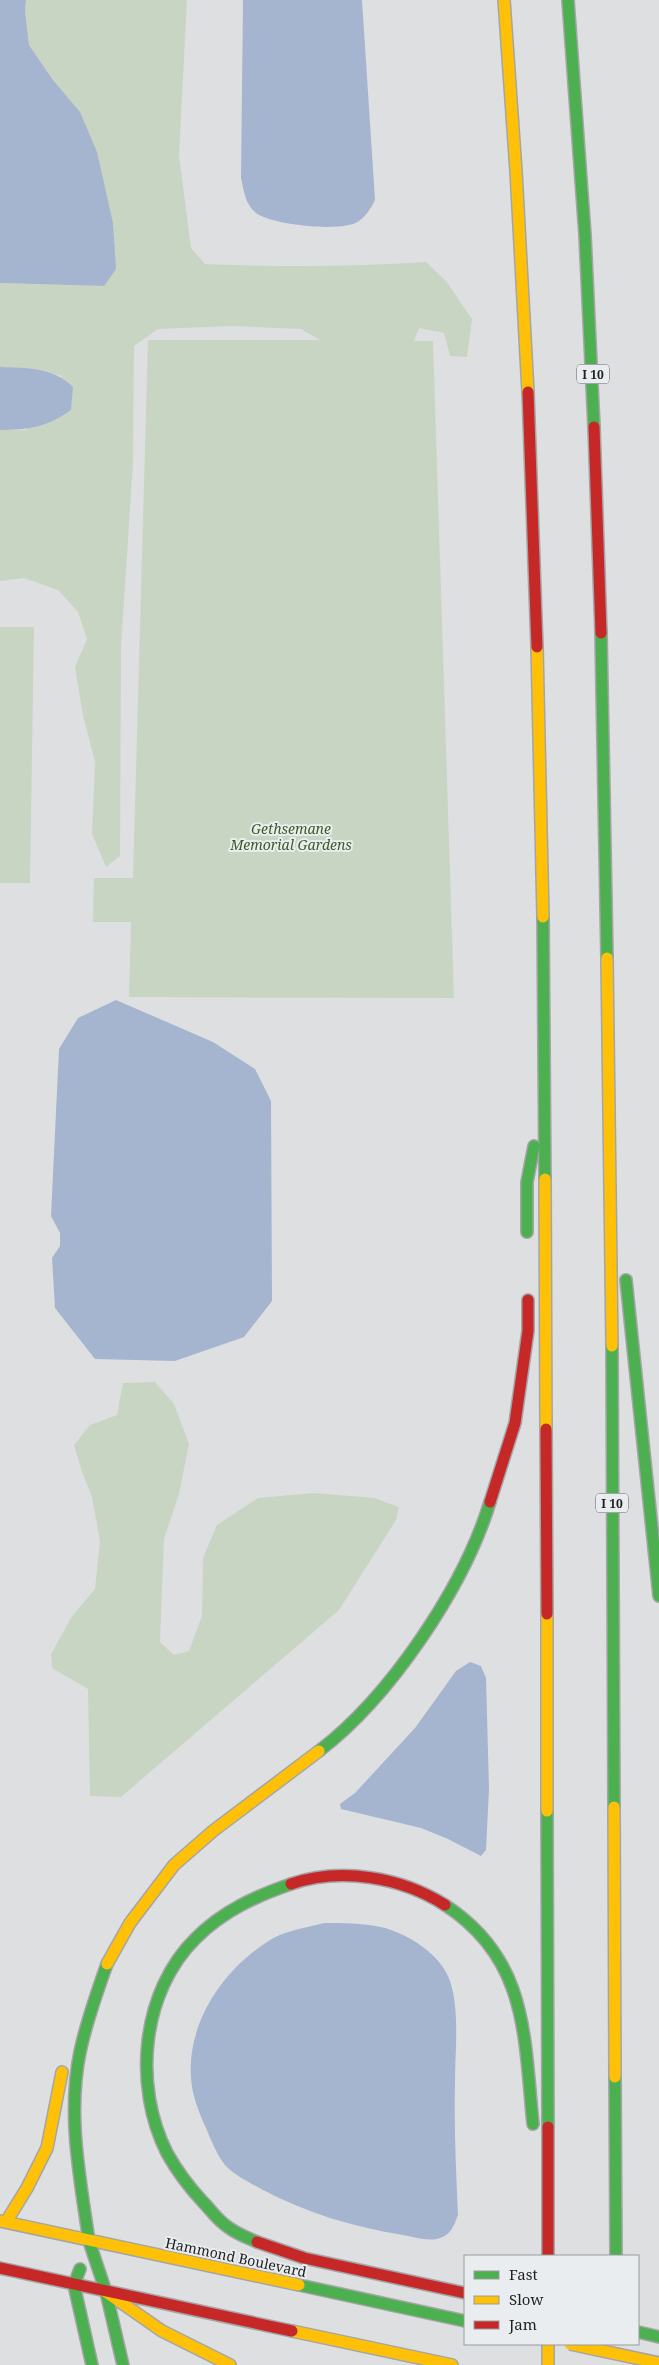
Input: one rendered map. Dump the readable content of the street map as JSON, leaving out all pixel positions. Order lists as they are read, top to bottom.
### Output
{
  "streets": {
    "main road": ["I 10", "Hammond Boulevard"]
  },
  "parks": ["Gethsemane Memorial Gardens"],
  "legend": ["Fast", "Slow", "Jam"]
}
